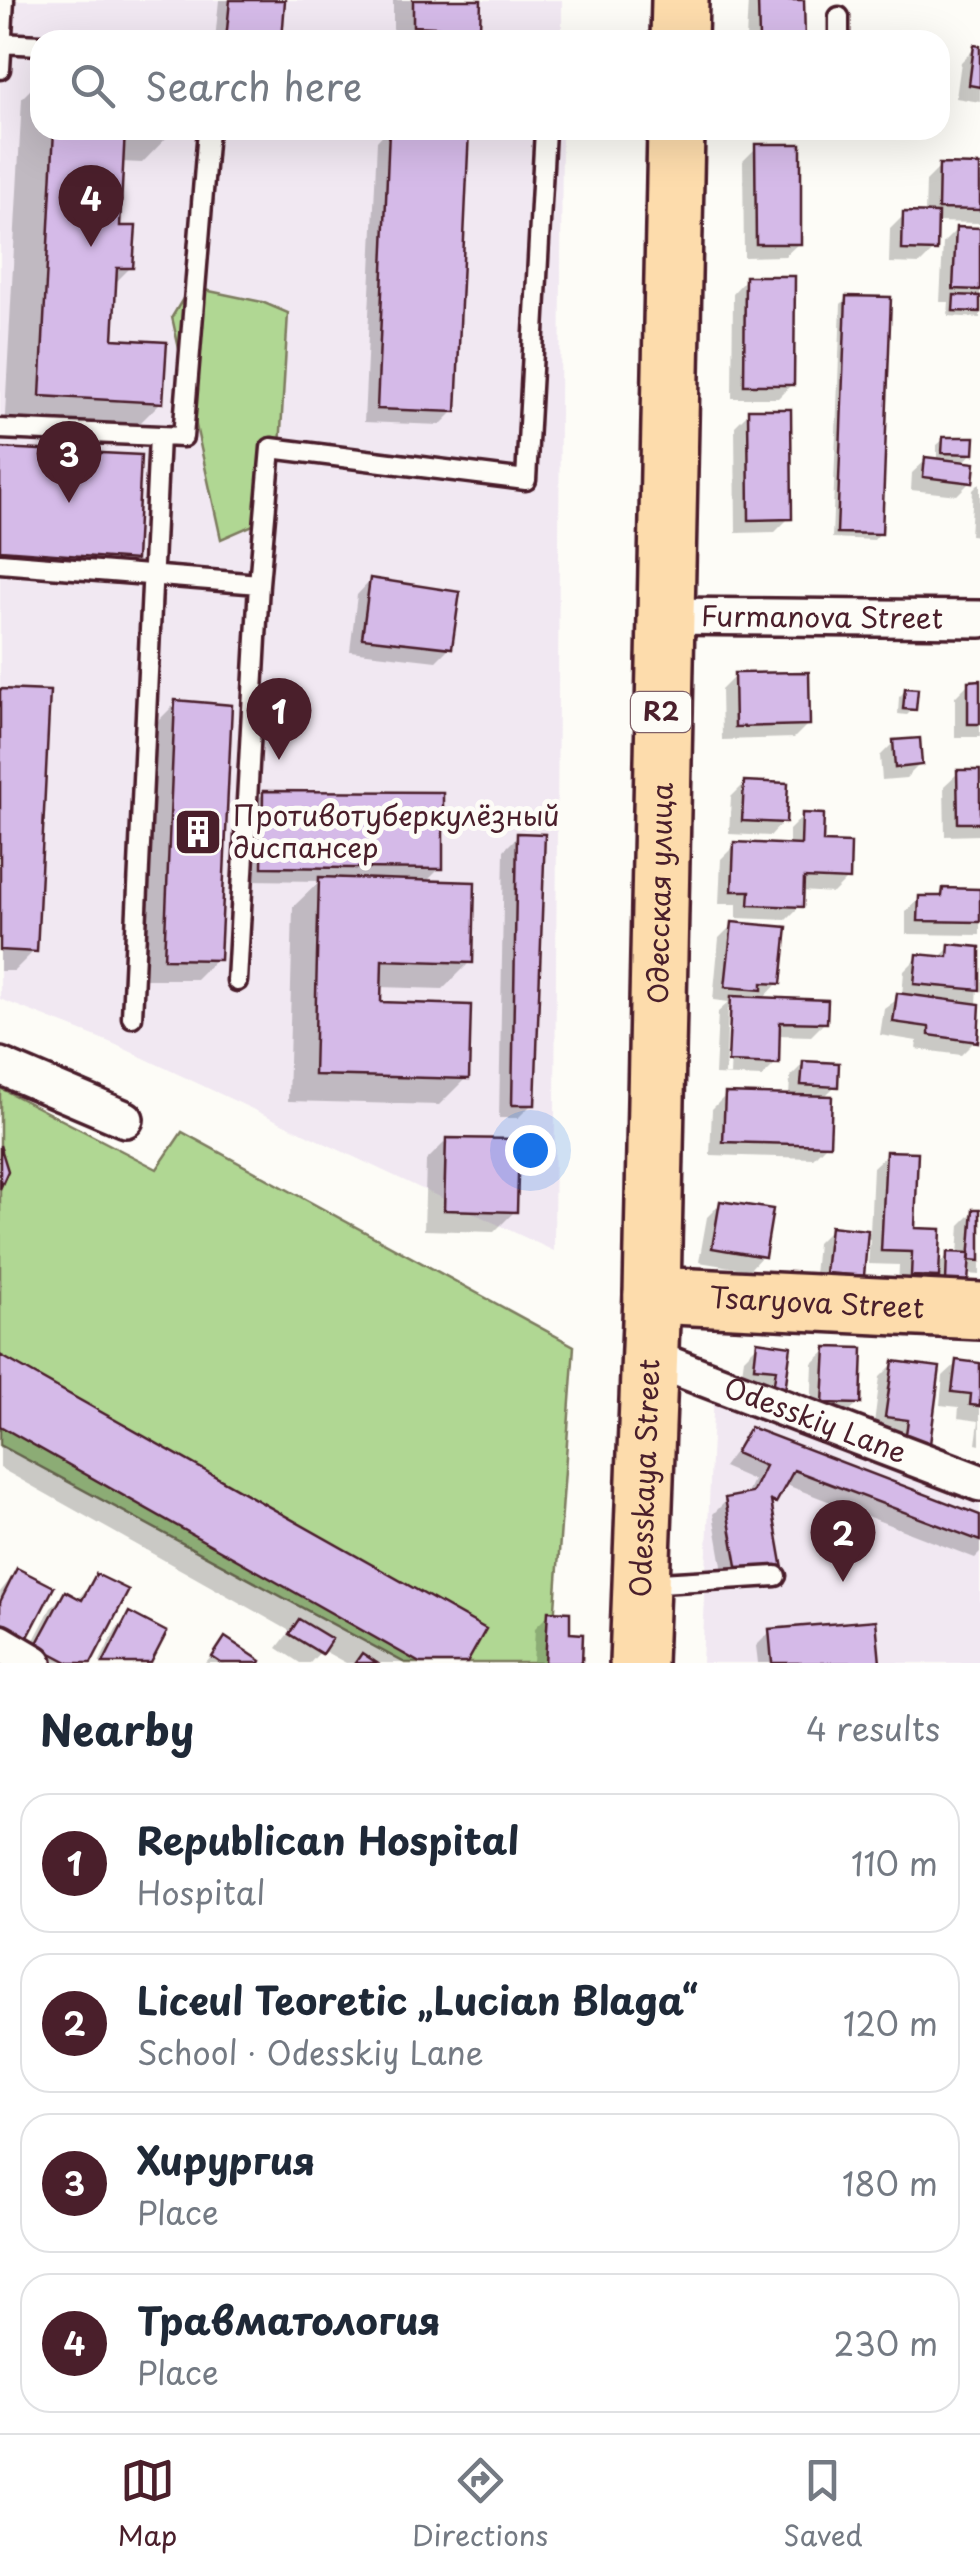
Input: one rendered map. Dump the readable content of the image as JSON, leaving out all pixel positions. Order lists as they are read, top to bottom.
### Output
{
  "streets": {
    "main road": [
      "R2",
      "Одесская улица",
      "Tsaryova Street",
      "Odesskaya Street"
    ],
    "street": ["Furmanova Street", "Odesskiy Lane"]
  },
  "crossings": [
    ["Furmanova Street", "Одесская улица"],
    ["Одесская улица", "Tsaryova Street"],
    ["Одесская улица", "Odesskaya Street"],
    ["Tsaryova Street", "Odesskaya Street"],
    ["Odesskiy Lane", "Odesskaya Street"]
  ],
  "places": {
    "building": ["Противотуберкулёзный диспансер"]
  },
  "page": {
    "search": "Search here",
    "pins": [
      "4",
      "3",
      "1",
      "2"
    ],
    "heading": ["Nearby", "4 results"],
    "list": [
      {
        "mark": "1",
        "name": "Republican Hospital",
        "note": "Hospital",
        "value": "110 m"
      },
      {
        "mark": "2",
        "name": "Liceul Teoretic „Lucian Blaga“",
        "note": "School · Odesskiy Lane",
        "value": "120 m"
      },
      {
        "mark": "3",
        "name": "Хирургия",
        "note": "Place",
        "value": "180 m"
      },
      {
        "mark": "4",
        "name": "Травматология",
        "note": "Place",
        "value": "230 m"
      }
    ],
    "nav": ["Map", "Directions", "Saved"]
  }
}
